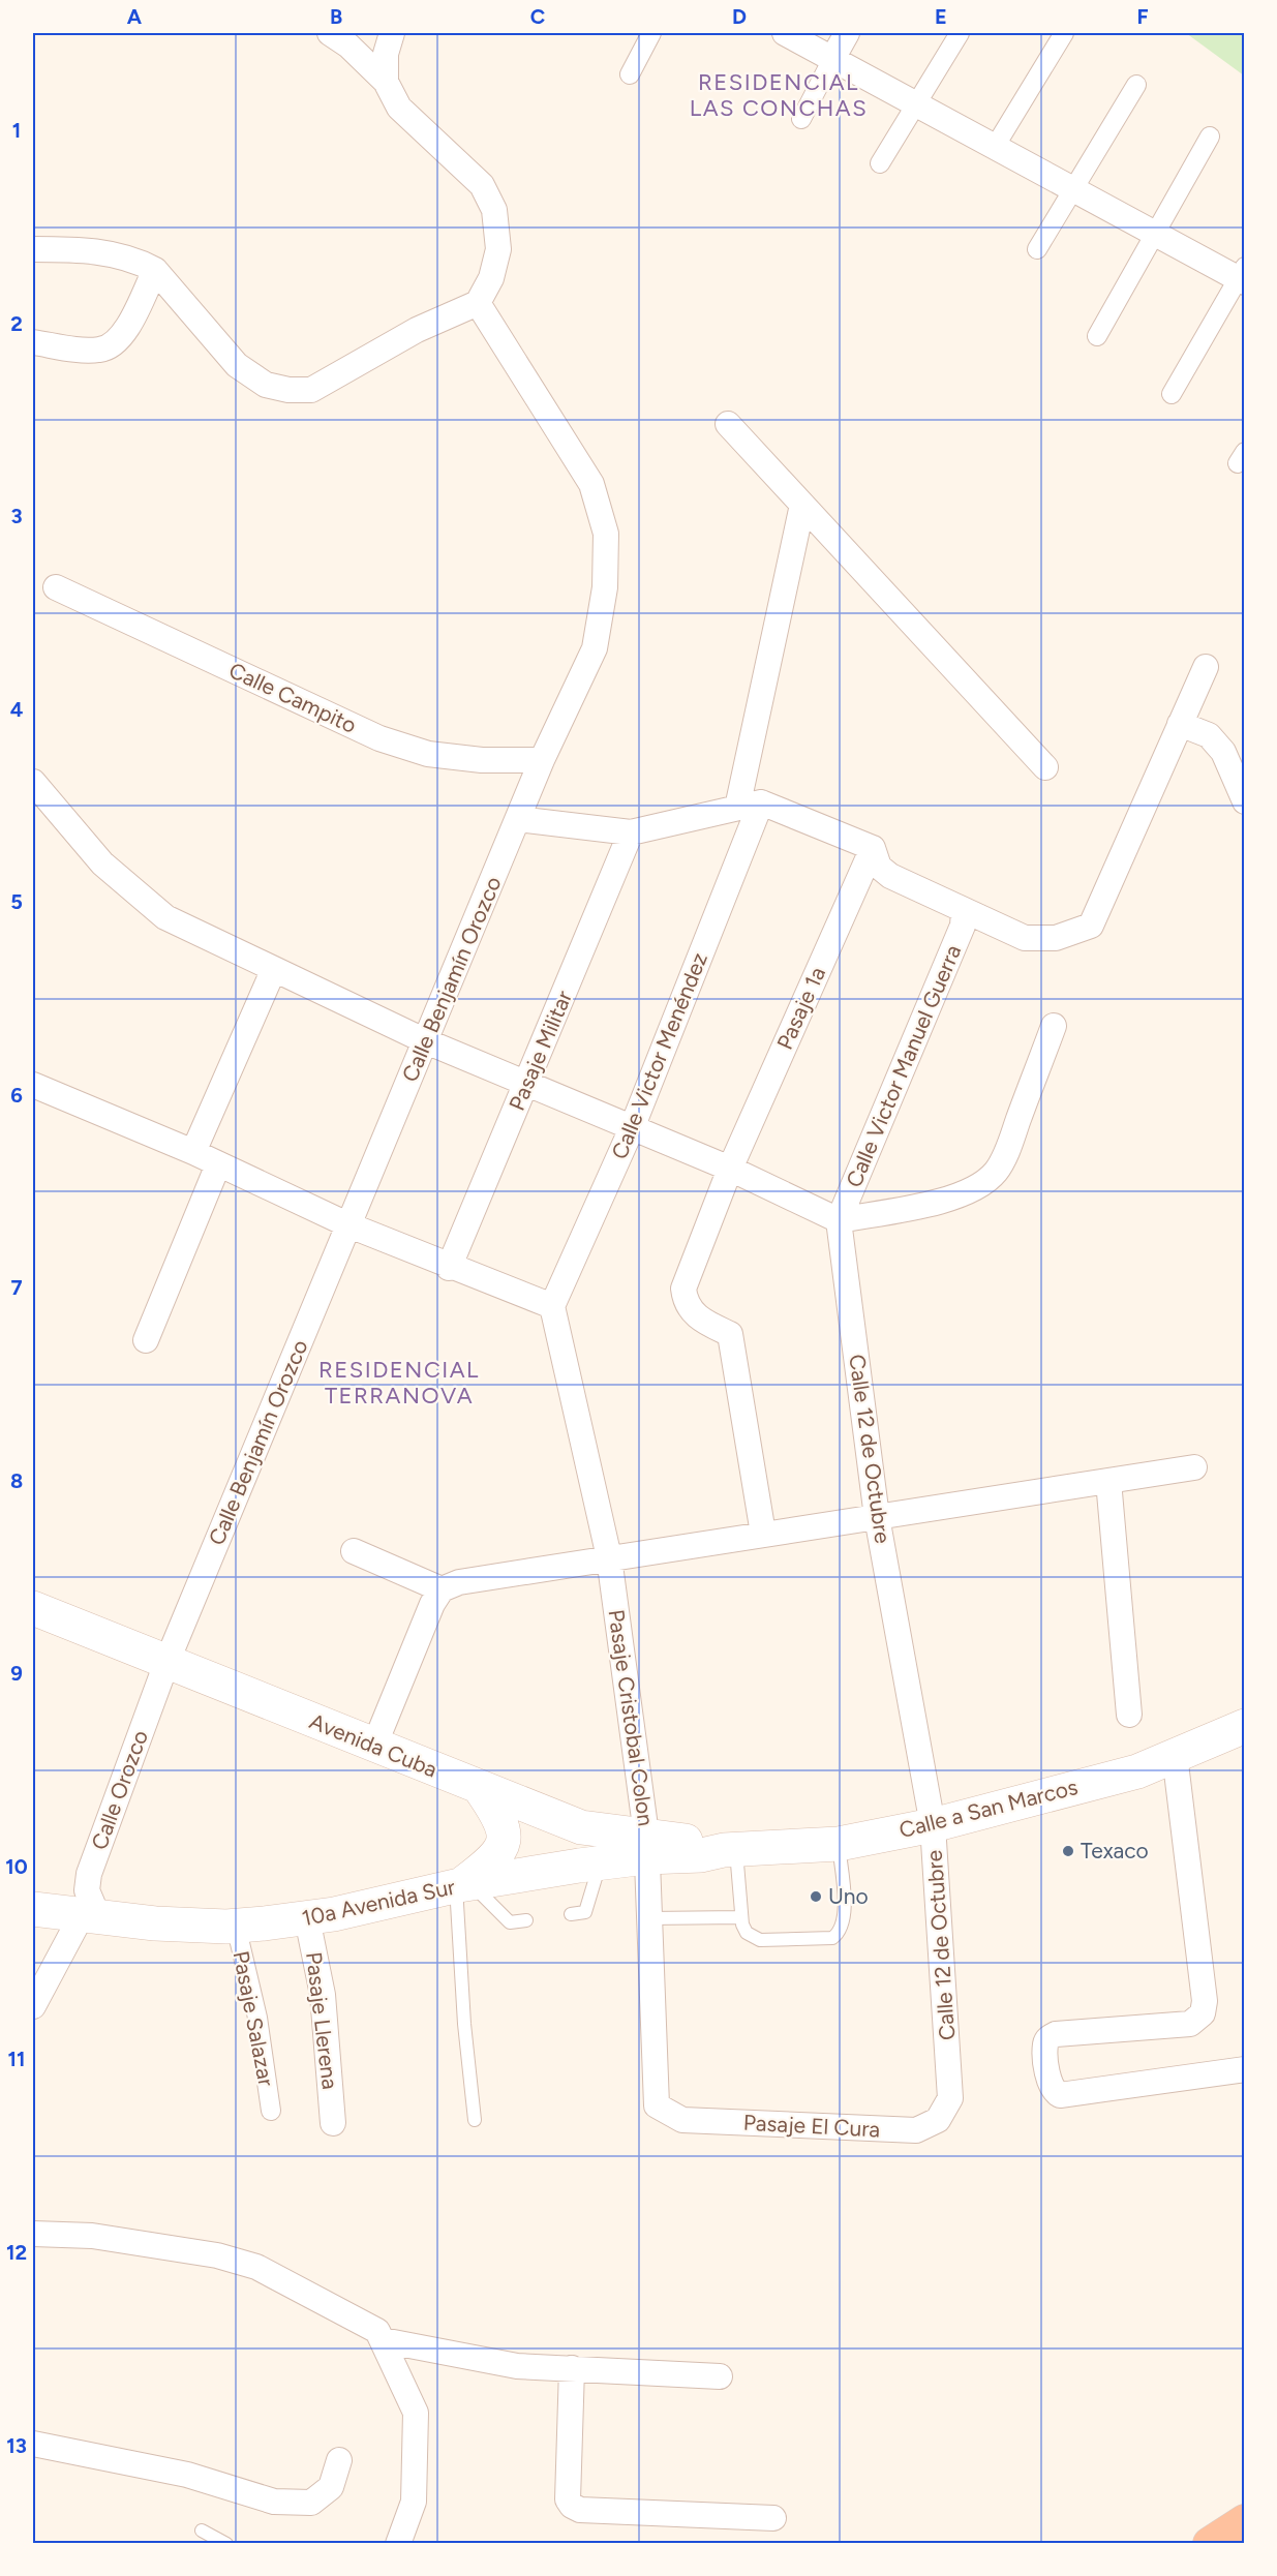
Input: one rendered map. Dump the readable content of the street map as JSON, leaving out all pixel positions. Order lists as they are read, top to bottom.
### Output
{
  "streets": {
    "main road": ["Avenida Cuba", "Calle a San Marcos", "10a Avenida Sur"],
    "street": [
      "Calle Campito",
      "Calle Benjamín Orozco",
      "Pasaje 1a",
      "Pasaje Militar",
      "Calle Victor Menéndez",
      "Calle Victor Manuel Guerra",
      "Calle 12 de Octubre",
      "Pasaje Cristobal Colon",
      "Calle Orozco",
      "Pasaje Salazar",
      "Pasaje Llerena",
      "Pasaje El Cura"
    ]
  },
  "crossings": [
    ["Calle Campito", "Calle Benjamín Orozco"],
    ["Calle Benjamín Orozco", "Avenida Cuba"],
    ["Calle Benjamín Orozco", "Calle Orozco"],
    ["Calle Victor Menéndez", "Pasaje Cristobal Colon"],
    ["Calle Victor Manuel Guerra", "Calle 12 de Octubre"],
    ["Calle 12 de Octubre", "Calle a San Marcos"],
    ["Calle 12 de Octubre", "Pasaje El Cura"],
    ["Pasaje Cristobal Colon", "Avenida Cuba"],
    ["Pasaje Cristobal Colon", "10a Avenida Sur"],
    ["Pasaje Cristobal Colon", "Pasaje El Cura"],
    ["Avenida Cuba", "Calle Orozco"],
    ["Avenida Cuba", "Calle a San Marcos"],
    ["Avenida Cuba", "10a Avenida Sur"],
    ["Calle Orozco", "10a Avenida Sur"],
    ["10a Avenida Sur", "Pasaje Salazar"],
    ["10a Avenida Sur", "Pasaje Llerena"]
  ],
  "districts": ["RESIDENCIAL LAS CONCHAS", "RESIDENCIAL TERRANOVA"],
  "places": ["Texaco", "Uno"],
  "grid": {
    "columns": [
      "A",
      "B",
      "C",
      "D",
      "E",
      "F"
    ],
    "rows": [
      "1",
      "2",
      "3",
      "4",
      "5",
      "6",
      "7",
      "8",
      "9",
      "10",
      "11",
      "12",
      "13"
    ]
  }
}
